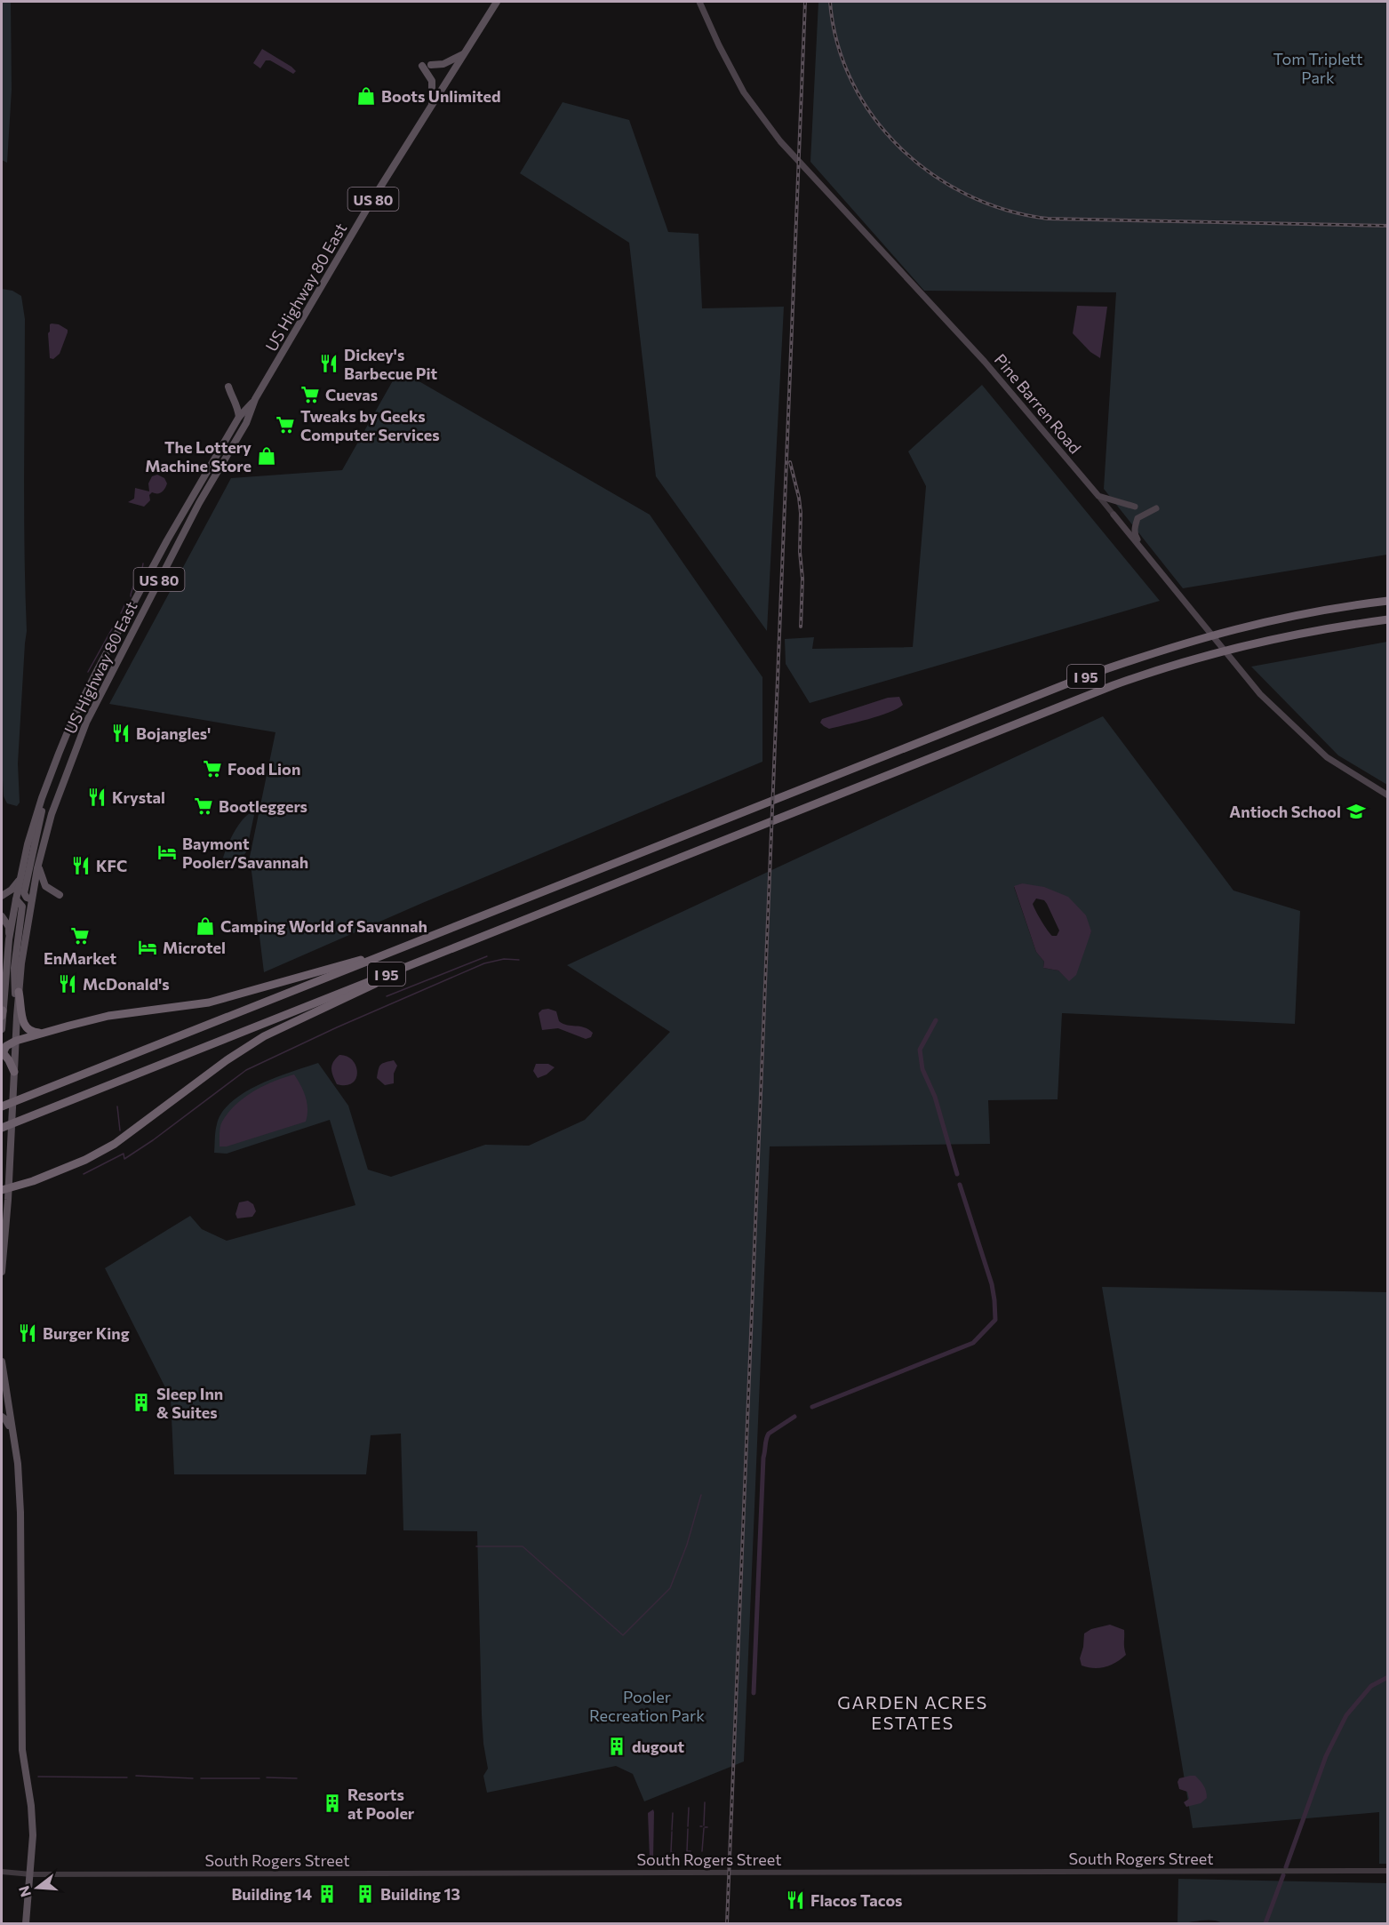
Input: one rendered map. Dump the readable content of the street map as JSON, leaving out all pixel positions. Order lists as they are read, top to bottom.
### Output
{
  "streets": {
    "highway": ["I 95"],
    "main road": ["US 80", "US Highway 80 East", "Pine Barren Road"],
    "street": ["South Rogers Street"]
  },
  "crossings": [
    ["US 80", "US Highway 80 East"]
  ],
  "districts": ["GARDEN ACRES ESTATES"],
  "parks": ["Tom Triplett Park", "Pooler Recreation Park"],
  "places": {
    "shop": ["Boots Unlimited", "The Lottery Machine Store", "Camping World of Savannah"],
    "restaurant": [
      "Dickey's Barbecue Pit",
      "Bojangles'",
      "Krystal",
      "KFC",
      "McDonald's",
      "Burger King",
      "Flacos Tacos"
    ],
    "supermarket": [
      "Cuevas",
      "Tweaks by Geeks Computer Services",
      "Food Lion",
      "Bootleggers",
      "EnMarket"
    ],
    "school or university": ["Antioch School"],
    "hotel": ["Baymont Pooler/Savannah", "Microtel"],
    "building": [
      "Sleep Inn & Suites",
      "dugout",
      "Resorts at Pooler",
      "Building 14",
      "Building 13"
    ]
  },
  "north": "left"
}
